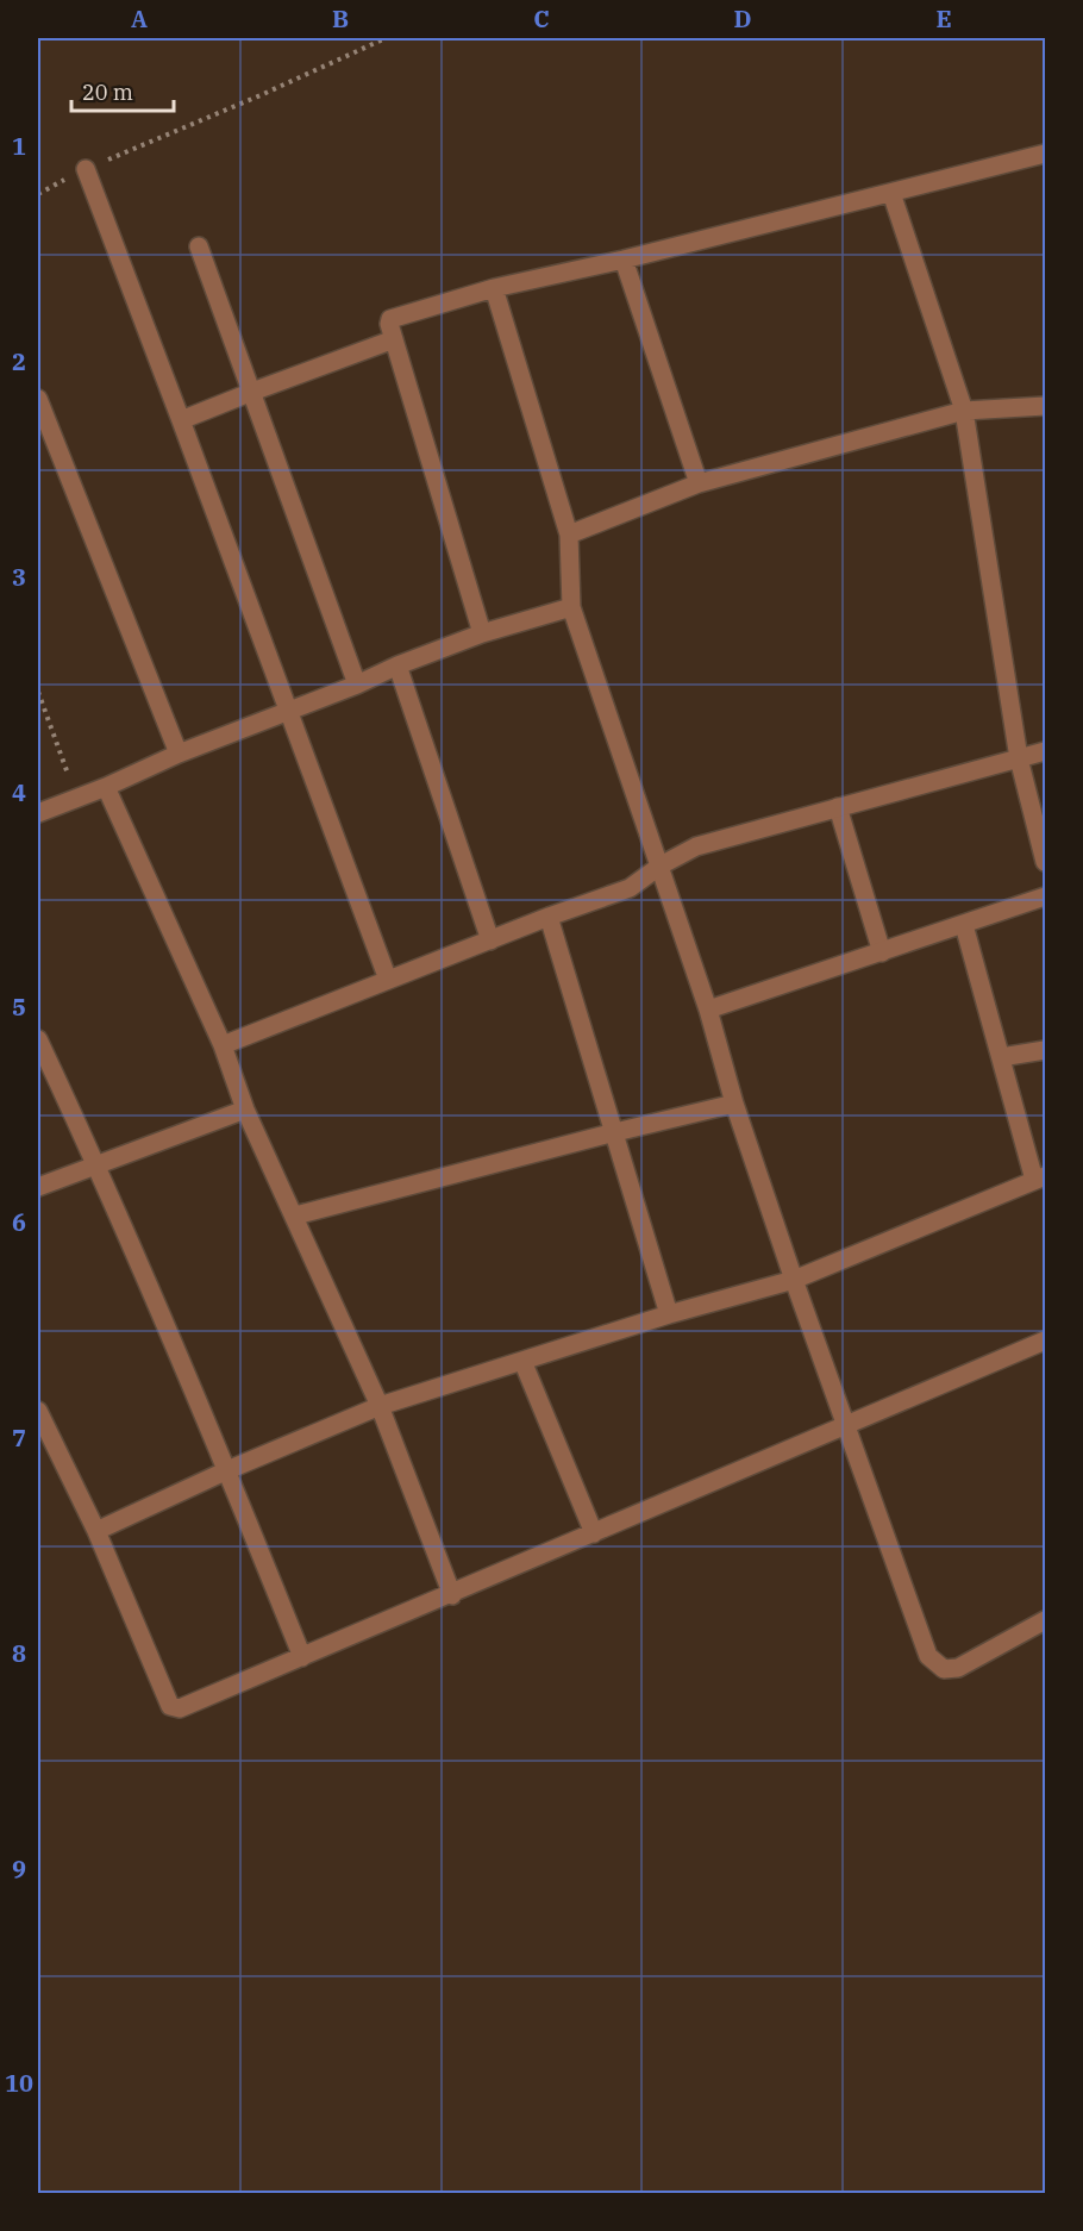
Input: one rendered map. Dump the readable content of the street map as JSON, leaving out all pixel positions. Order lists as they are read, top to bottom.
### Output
{
  "scale_bar": "20 m",
  "grid": {
    "columns": [
      "A",
      "B",
      "C",
      "D",
      "E"
    ],
    "rows": [
      "1",
      "2",
      "3",
      "4",
      "5",
      "6",
      "7",
      "8",
      "9",
      "10"
    ]
  }
}
